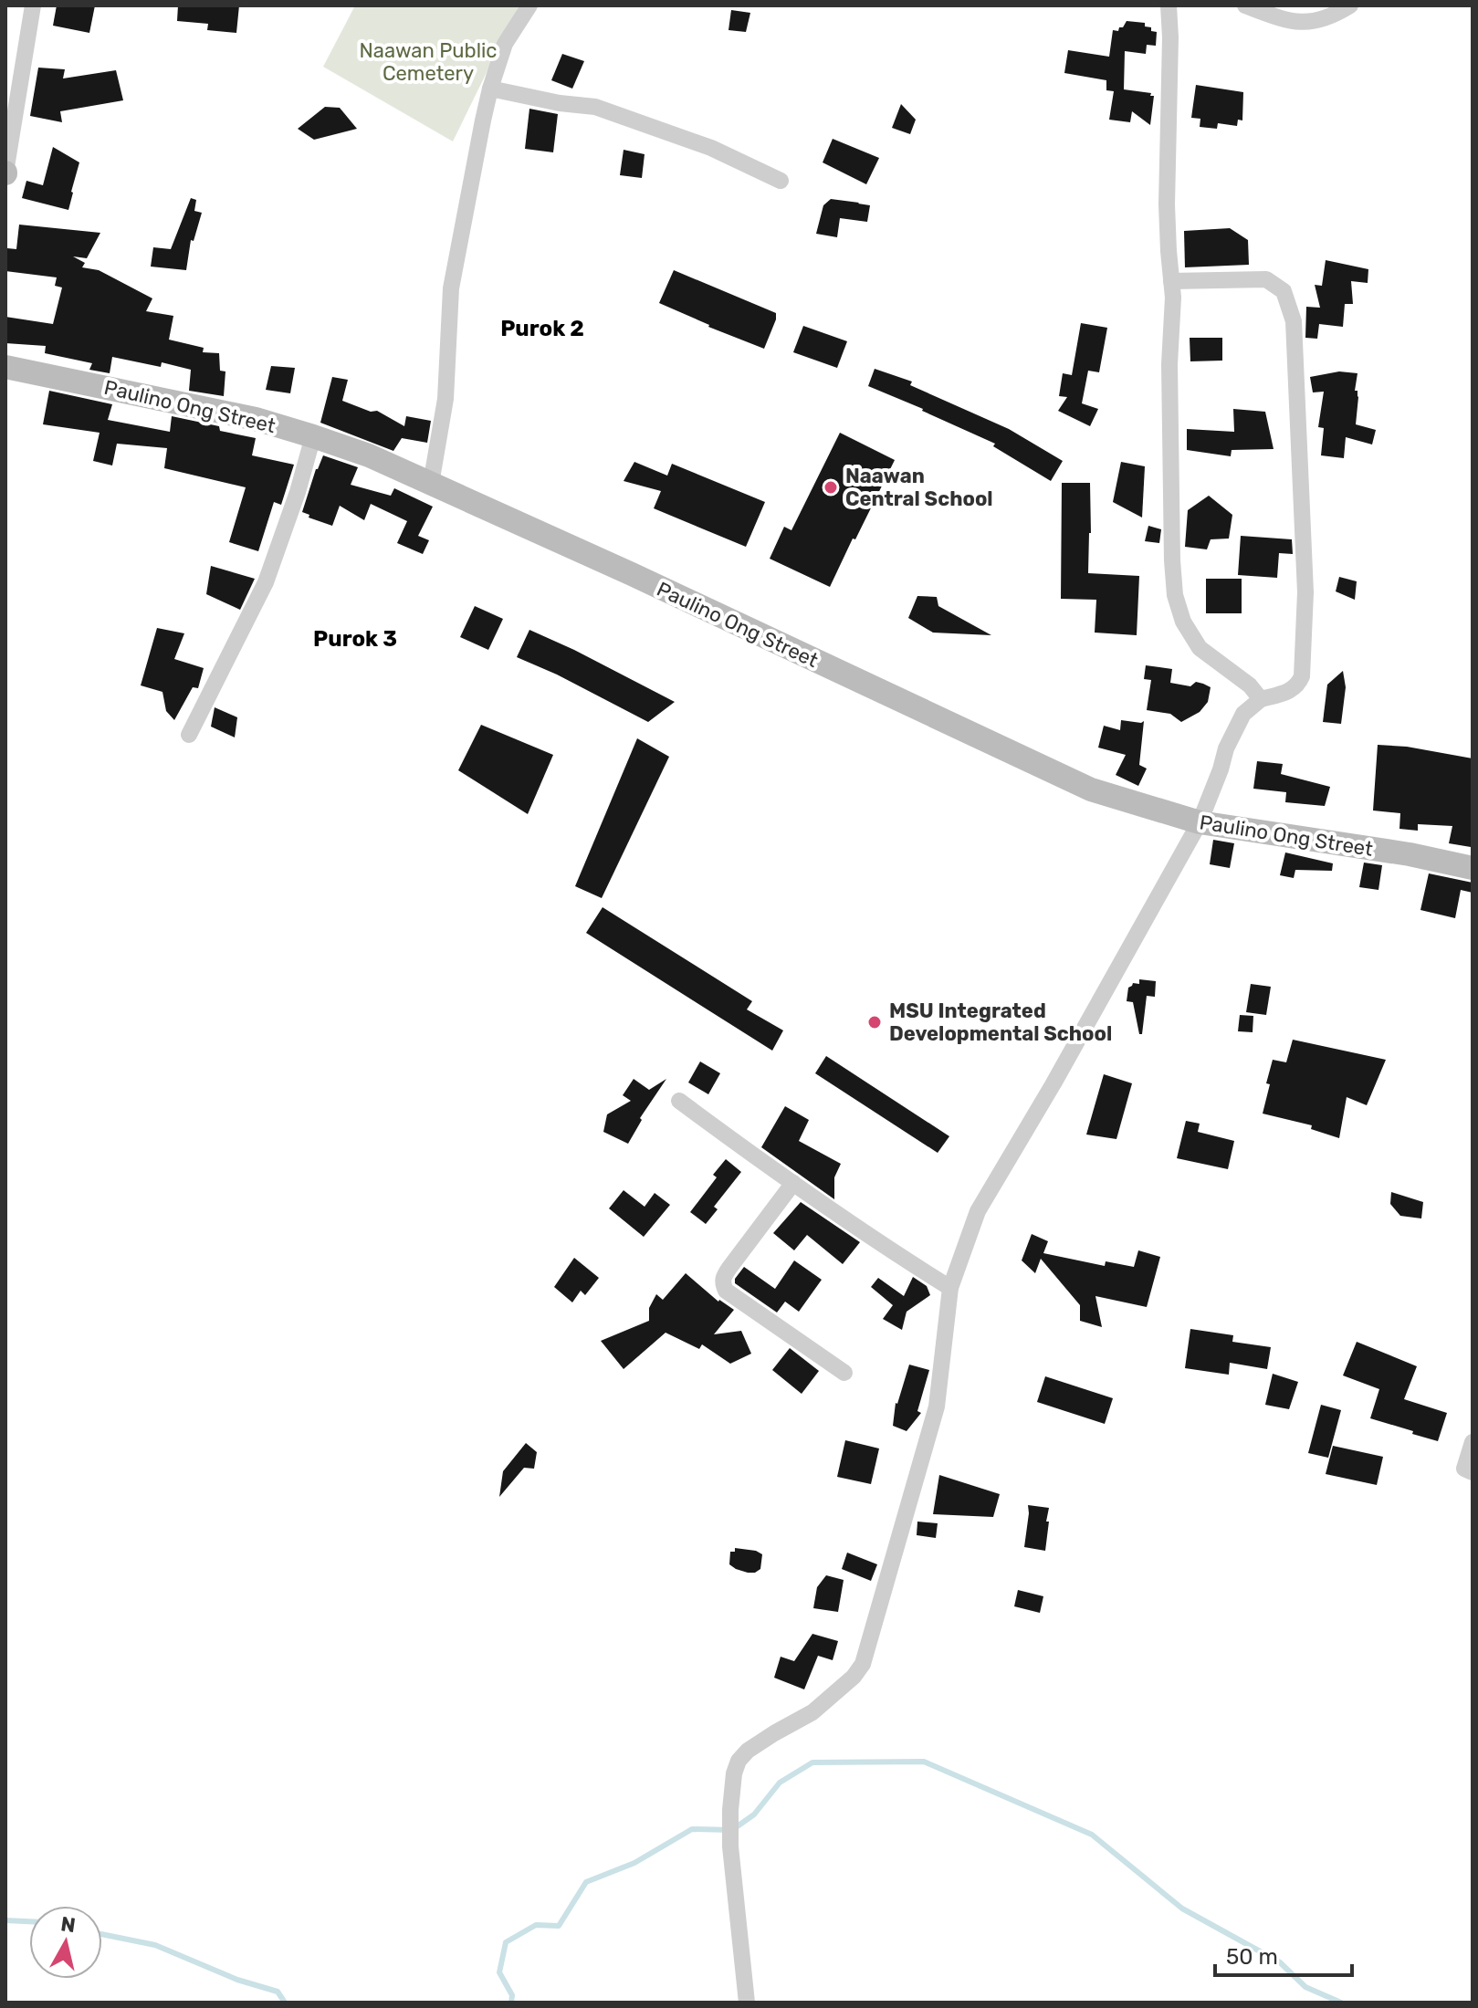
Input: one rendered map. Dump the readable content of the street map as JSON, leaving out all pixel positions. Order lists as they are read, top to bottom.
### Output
{
  "streets": {
    "street": ["Paulino Ong Street"]
  },
  "districts": ["Purok 2", "Purok 3"],
  "parks": ["Naawan Public Cemetery"],
  "places": ["Naawan Central School", "MSU Integrated Developmental School"],
  "scale_bar": "50 m",
  "north": "top"
}
